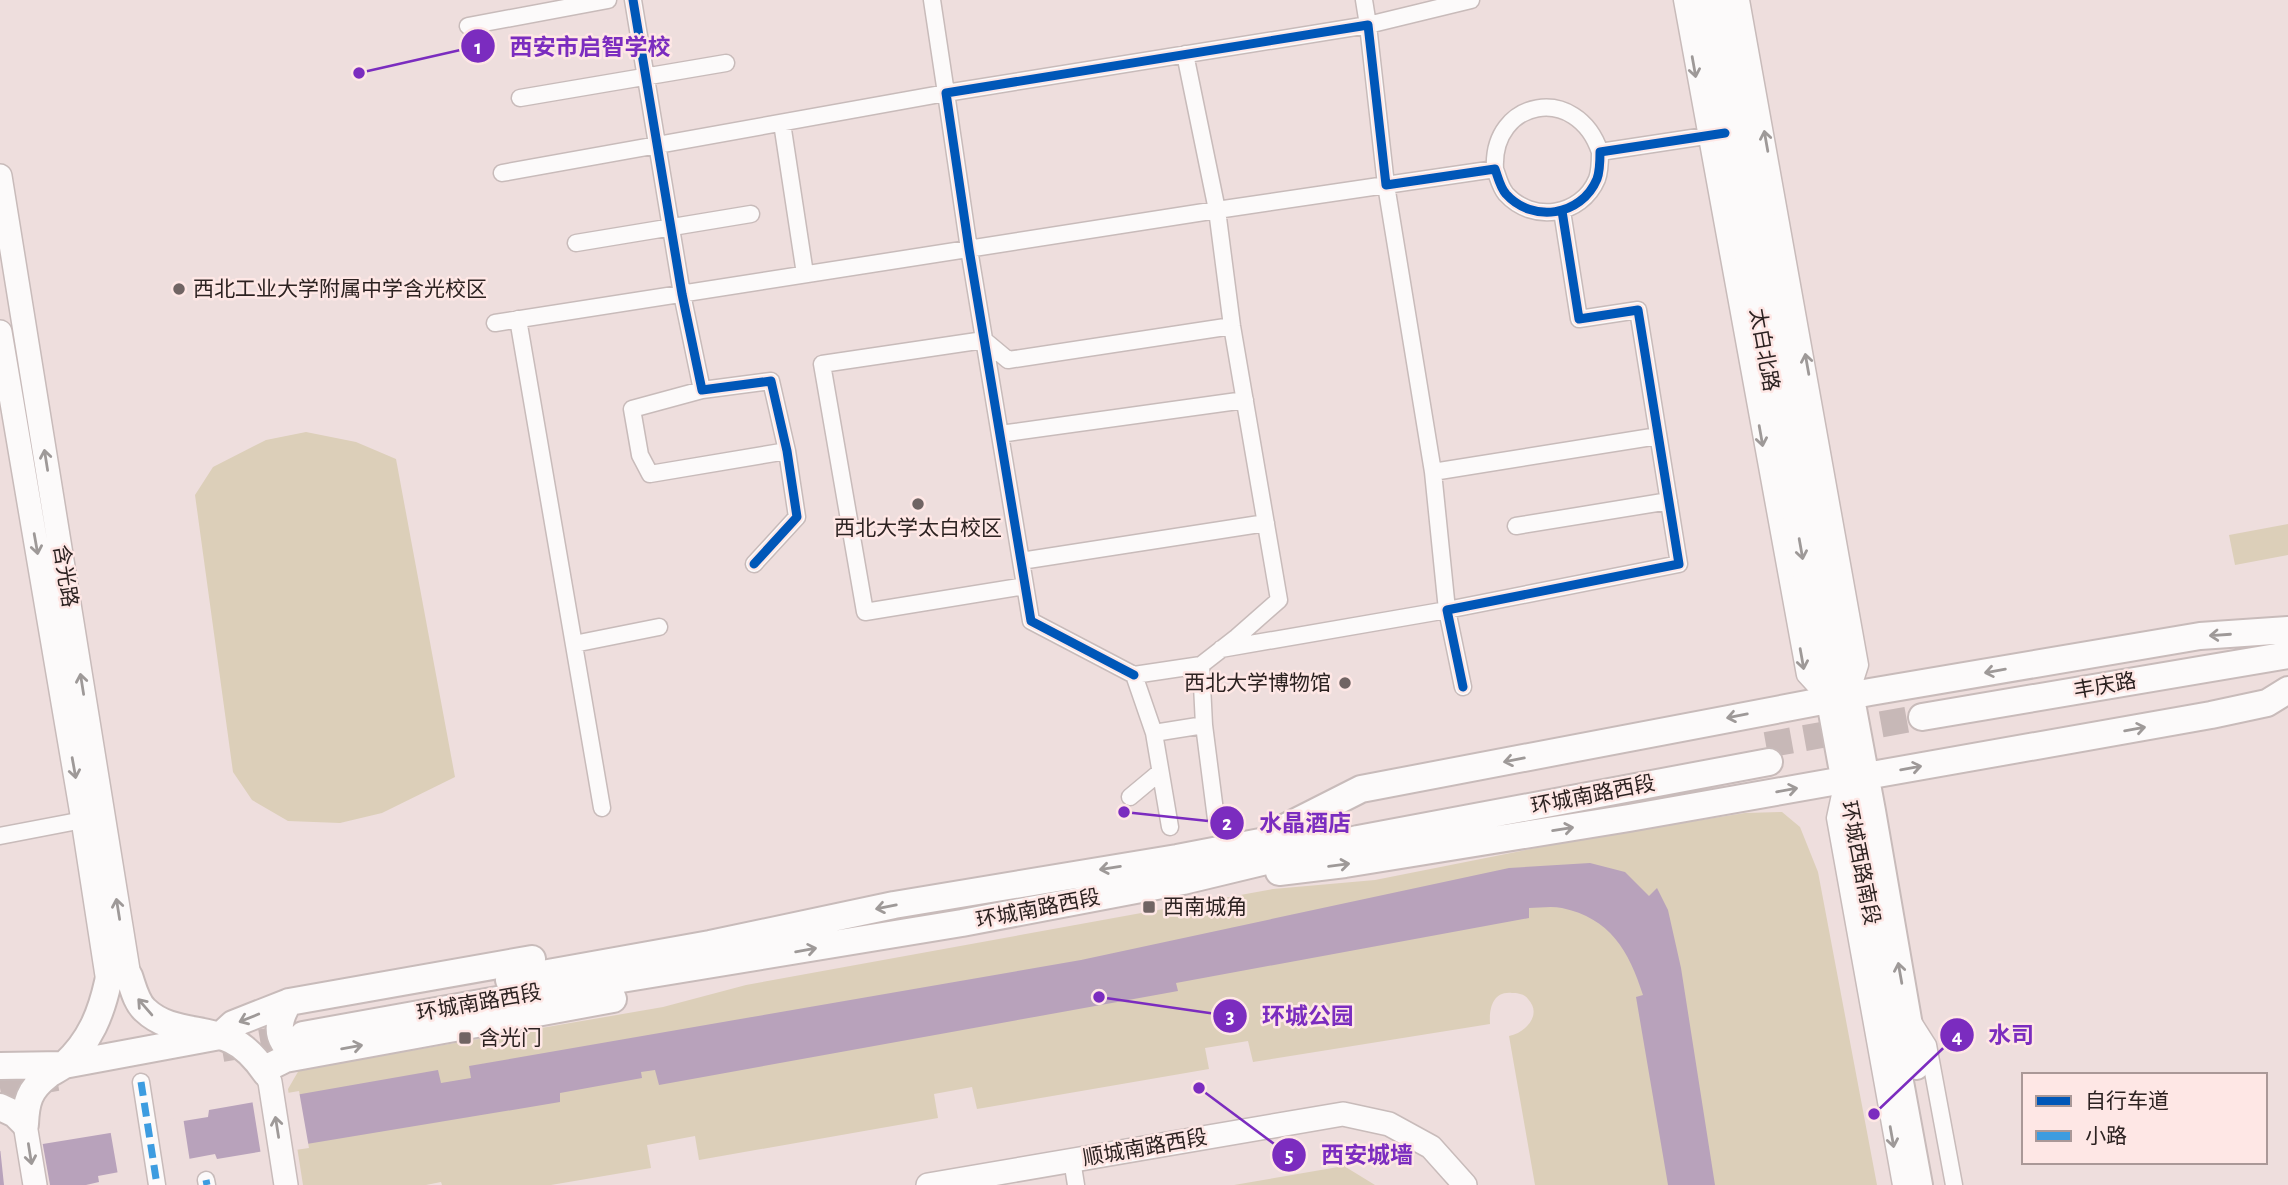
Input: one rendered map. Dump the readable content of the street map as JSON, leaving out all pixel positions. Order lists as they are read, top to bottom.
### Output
{
  "streets": {
    "main road": [
      "太白北路",
      "含光路",
      "丰庆路",
      "环城南路西段",
      "环城西路南段",
      "顺城南路西段"
    ]
  },
  "crossings": [
    ["太白北路", "环城西路南段"]
  ],
  "places": {
    "other": [
      "西安市启智学校",
      "西北工业大学附属中学含光校区",
      "西北大学太白校区",
      "西北大学博物馆",
      "水晶酒店",
      "环城公园",
      "西安城墙",
      "水司"
    ],
    "transit": ["西南城角", "含光门"]
  },
  "legend": ["自行车道", "小路"]
}
